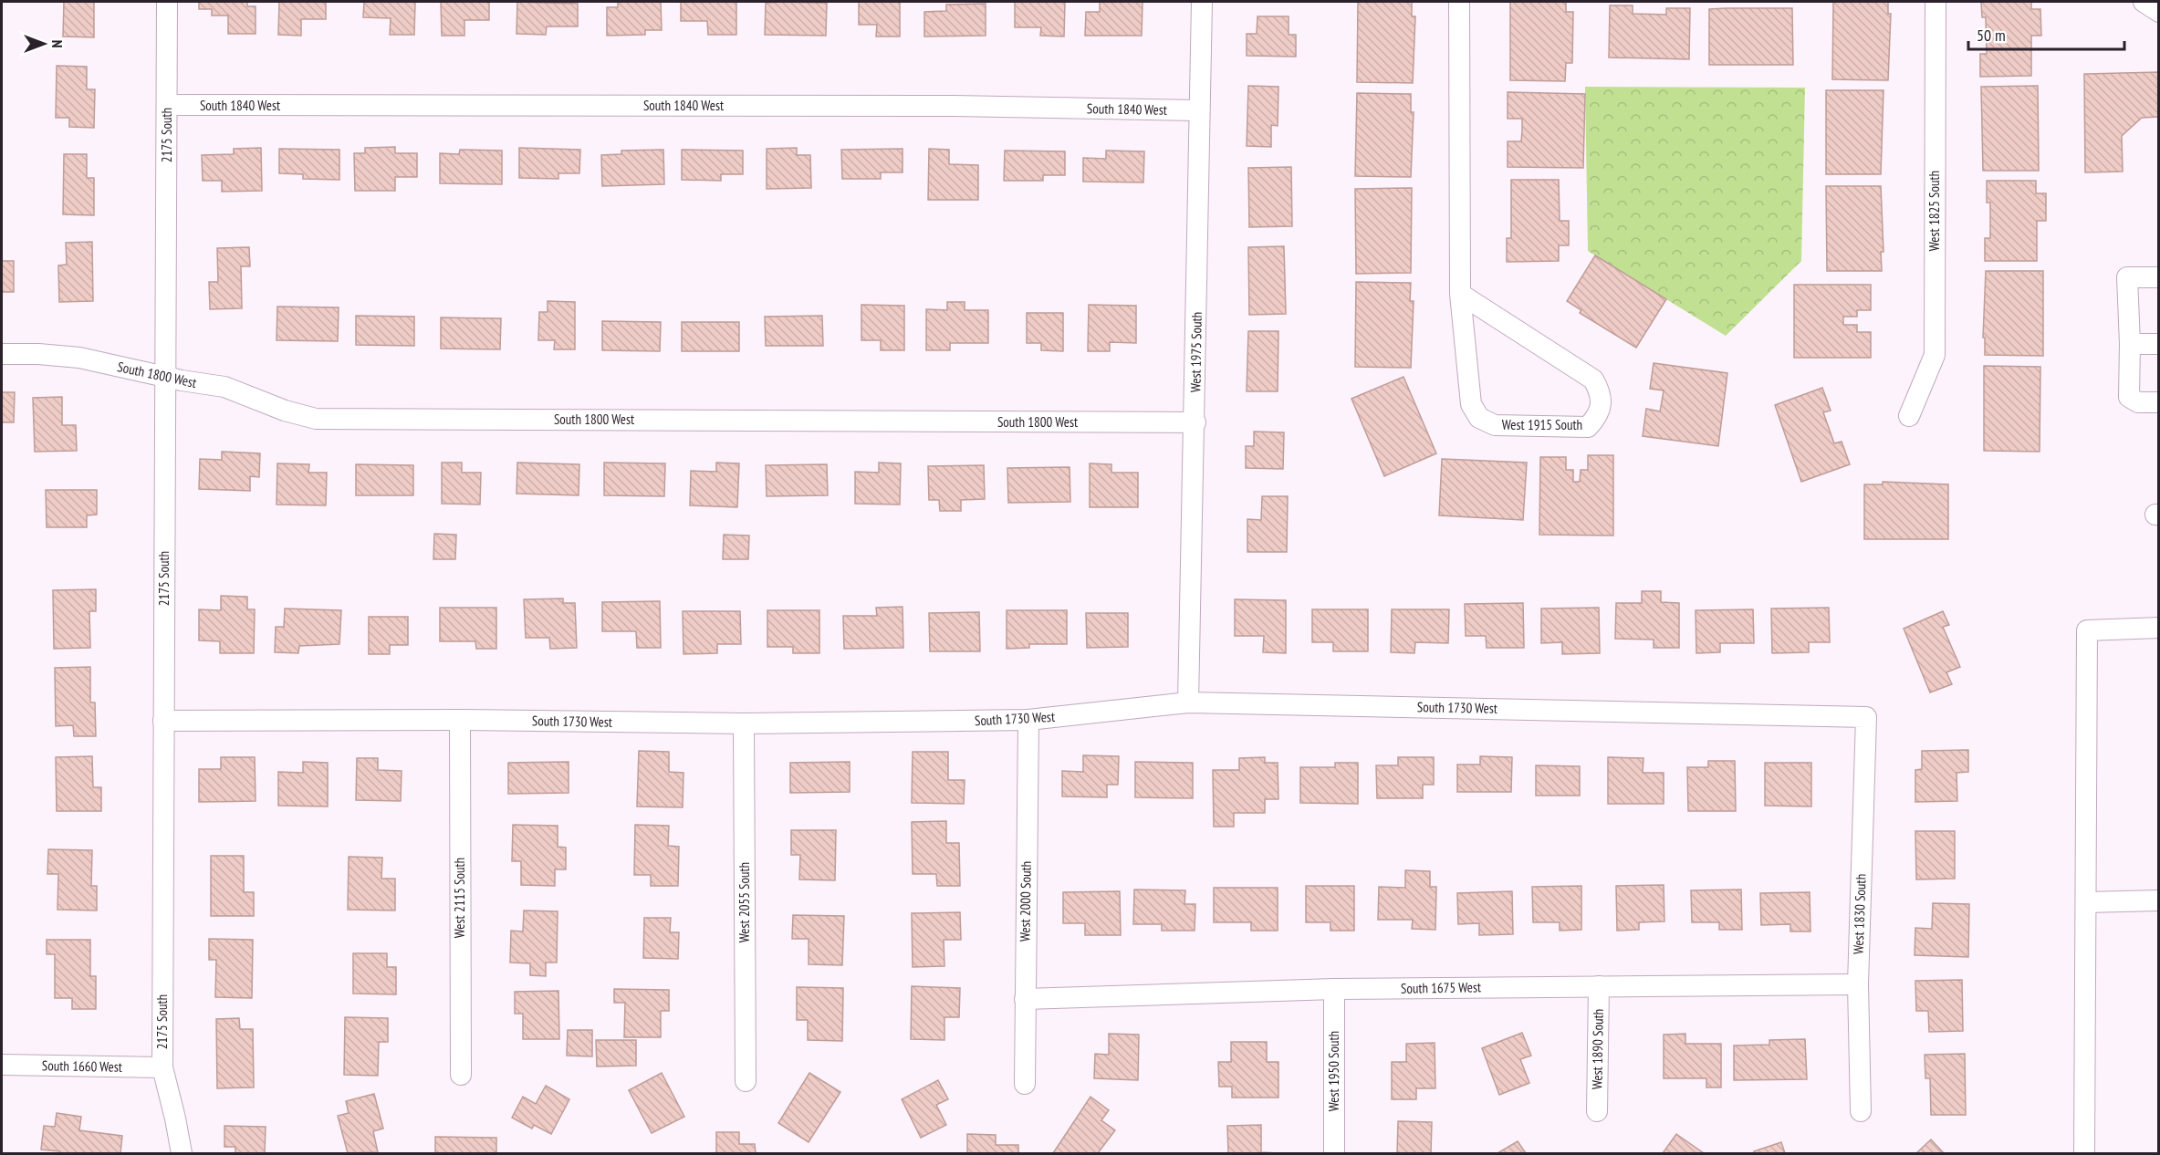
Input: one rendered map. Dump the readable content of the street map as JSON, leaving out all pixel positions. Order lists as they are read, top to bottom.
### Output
{
  "streets": {
    "street": [
      "South 1840 West",
      "2175 South",
      "West 1825 South",
      "West 1975 South",
      "South 1800 West",
      "West 1915 South",
      "South 1730 West",
      "West 2115 South",
      "West 2000 South",
      "West 2055 South",
      "West 1830 South",
      "South 1675 West",
      "West 1890 South",
      "South 1660 West",
      "West 1950 South"
    ]
  },
  "crossings": [
    ["South 1840 West", "2175 South"],
    ["South 1840 West", "West 1975 South"],
    ["2175 South", "South 1800 West"],
    ["2175 South", "South 1730 West"],
    ["2175 South", "South 1660 West"],
    ["West 1975 South", "South 1800 West"],
    ["West 1975 South", "South 1730 West"],
    ["South 1730 West", "West 2115 South"],
    ["South 1730 West", "West 2000 South"],
    ["South 1730 West", "West 2055 South"],
    ["South 1730 West", "West 1830 South"],
    ["West 2000 South", "South 1675 West"],
    ["West 1830 South", "South 1675 West"],
    ["South 1675 West", "West 1890 South"],
    ["South 1675 West", "West 1950 South"]
  ],
  "scale_bar": "50 m",
  "north": "right"
}
